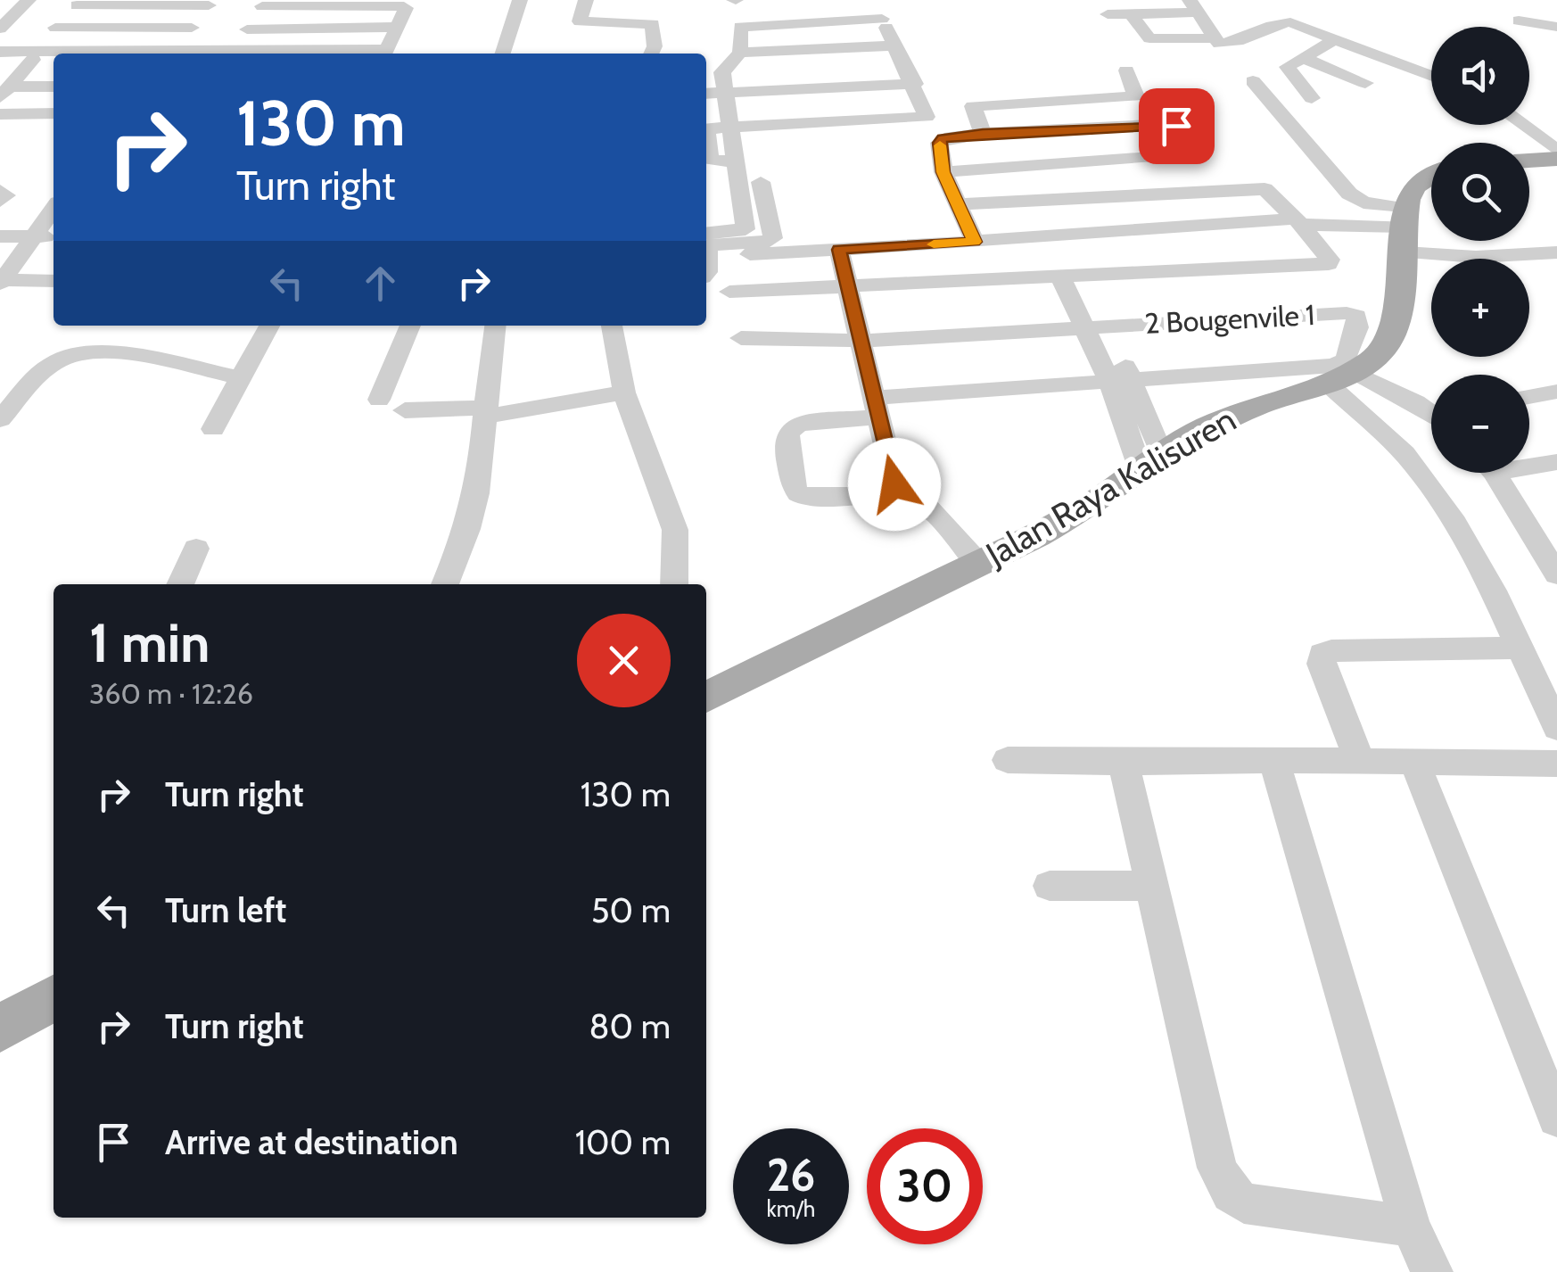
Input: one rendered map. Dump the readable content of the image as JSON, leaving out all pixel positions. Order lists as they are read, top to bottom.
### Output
{
  "streets": {
    "main road": ["Jalan Raya Kalisuren"],
    "street": ["2 Bougenvile 1"]
  },
  "page": {
    "map_buttons": ["+", "−"],
    "turn": ["130 m", "Turn right"],
    "heading": ["1 min", "360 m · 12:26"],
    "list": [
      {
        "name": "Turn right",
        "value": "130 m"
      },
      {
        "name": "Turn left",
        "value": "50 m"
      },
      {
        "name": "Turn right",
        "value": "80 m"
      },
      {
        "name": "Arrive at destination",
        "value": "100 m"
      }
    ],
    "speed": "26 km/h",
    "limit": "30"
  }
}
